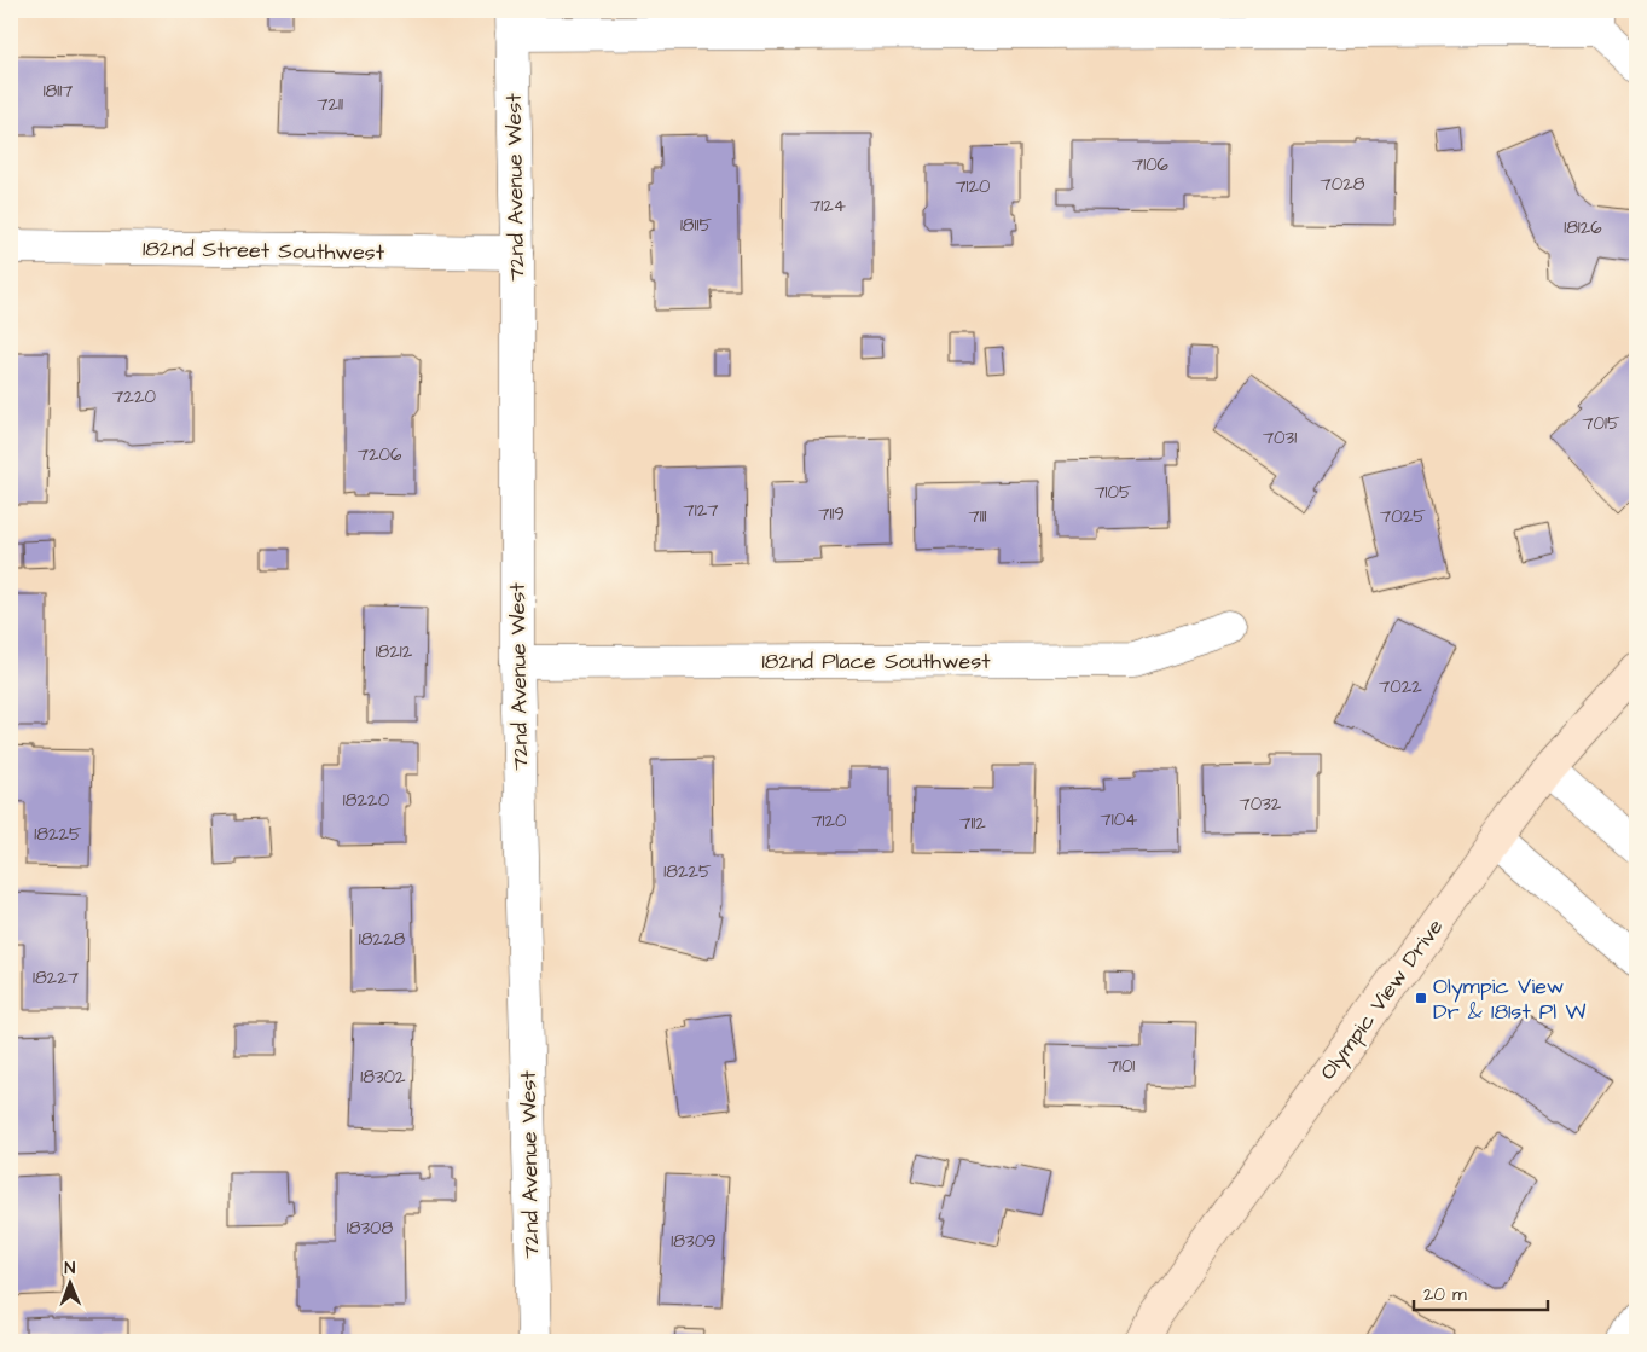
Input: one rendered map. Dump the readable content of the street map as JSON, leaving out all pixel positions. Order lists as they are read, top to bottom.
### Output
{
  "streets": {
    "main road": ["Olympic View Drive"],
    "street": ["72nd Avenue West", "182nd Street Southwest", "182nd Place Southwest"]
  },
  "crossings": [
    ["72nd Avenue West", "182nd Street Southwest"],
    ["72nd Avenue West", "182nd Place Southwest"]
  ],
  "places": {
    "transit": ["Olympic View Dr & 181st Pl W"]
  },
  "house_numbers": [
    "18117",
    "7211",
    "7106",
    "7028",
    "7120",
    "7124",
    "18115",
    "18126",
    "7220",
    "7015",
    "7031",
    "7206",
    "7105",
    "7127",
    "7119",
    "7111",
    "7025",
    "18212",
    "7022",
    "18220",
    "7032",
    "7104",
    "7120",
    "7112",
    "18225",
    "18225",
    "18228",
    "18227",
    "7101",
    "18302",
    "18308",
    "18309"
  ],
  "scale_bar": "20 m",
  "north": "top"
}
